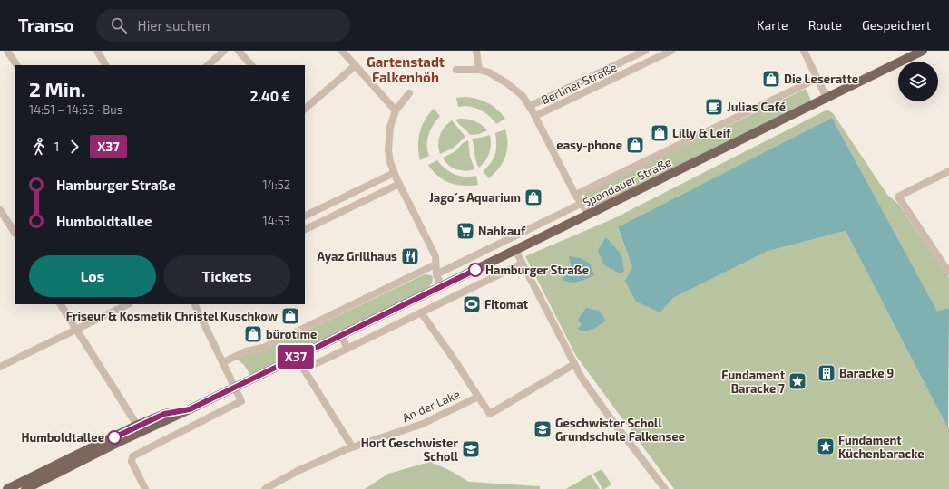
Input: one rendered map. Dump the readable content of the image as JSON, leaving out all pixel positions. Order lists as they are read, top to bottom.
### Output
{
  "streets": {
    "main road": ["Spandauer Straße"],
    "street": ["Berliner Straße", "An der Lake"]
  },
  "crossings": [
    ["Berliner Straße", "Spandauer Straße"]
  ],
  "districts": ["Gartenstadt Falkenhöh"],
  "places": {
    "shop": [
      "Die Leseratte",
      "Lilly & Leif",
      "easy-phone",
      "Jago´s Aquarium",
      "Friseur & Kosmetik Christel Kuschkow",
      "bürotime"
    ],
    "cafe": ["Julias Café"],
    "supermarket": ["Nahkauf"],
    "restaurant": ["Ayaz Grillhaus"],
    "other": ["Hamburger Straße", "Humboldtallee"],
    "sports": ["Fitomat"],
    "building": ["Baracke 9"],
    "place": ["Fundament Baracke 7", "Fundament Küchenbaracke"],
    "school or university": ["Geschwister Scholl Grundschule Falkensee", "Hort Geschwister Scholl"]
  },
  "lines": ["bus line X37"],
  "page": {
    "header": "Transo",
    "search": "Hier suchen",
    "nav": ["Karte", "Route", "Gespeichert"],
    "on_map": "X37",
    "heading": ["2 Min.", "14:51 – 14:53 · Bus", "2.40 €"],
    "legs": ["1", "X37"],
    "list": [
      {
        "name": "Hamburger Straße",
        "value": "14:52"
      },
      {
        "name": "Humboldtallee",
        "value": "14:53"
      }
    ],
    "buttons": ["Los", "Tickets"]
  }
}
